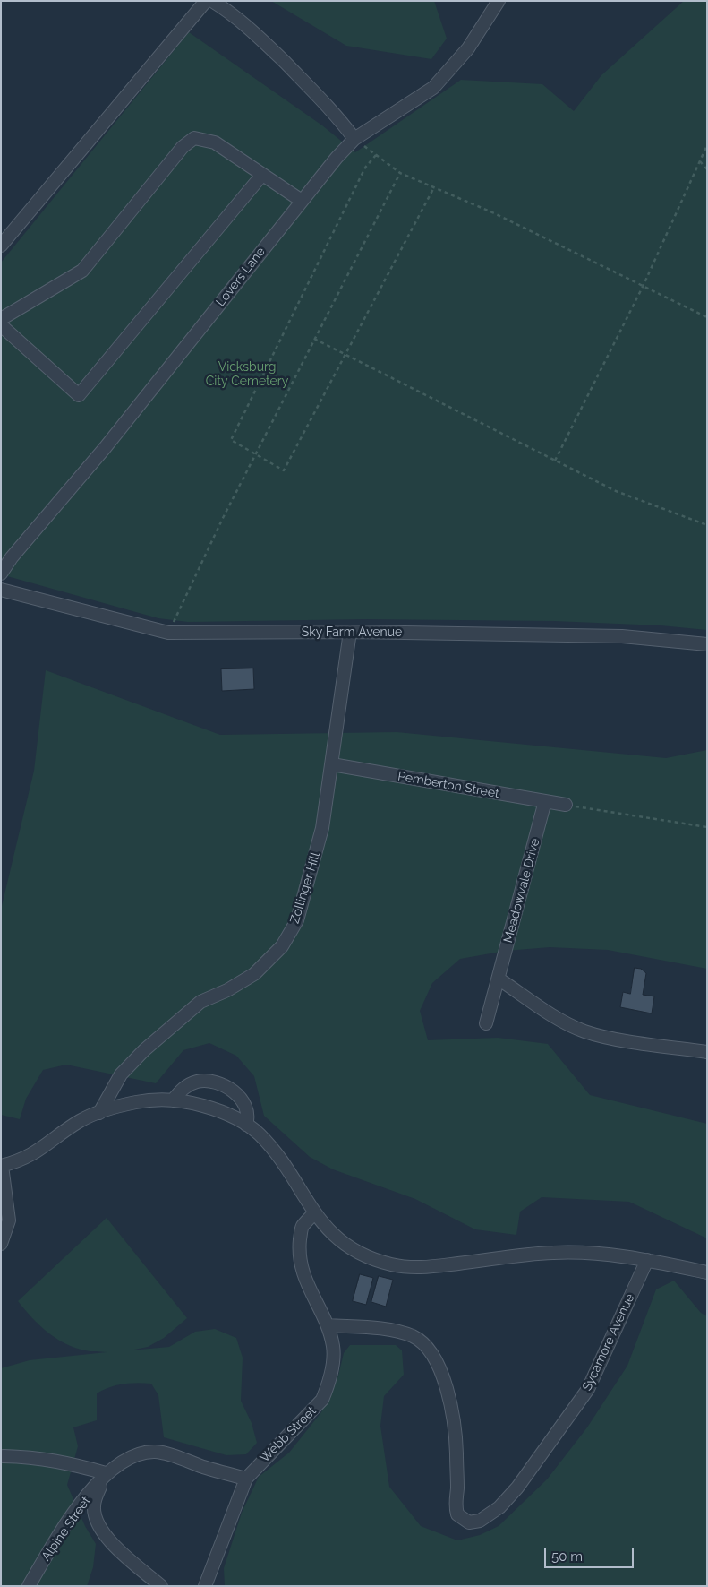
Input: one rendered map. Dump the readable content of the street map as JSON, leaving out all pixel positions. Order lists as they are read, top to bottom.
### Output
{
  "streets": {
    "street": [
      "Lovers Lane",
      "Sky Farm Avenue",
      "Pemberton Street",
      "Zollinger Hill",
      "Meadowvale Drive",
      "Sycamore Avenue",
      "Webb Street",
      "Alpine Street"
    ]
  },
  "crossings": [
    ["Sky Farm Avenue", "Zollinger Hill"],
    ["Pemberton Street", "Zollinger Hill"],
    ["Pemberton Street", "Meadowvale Drive"],
    ["Sycamore Avenue", "Webb Street"]
  ],
  "parks": ["Vicksburg City Cemetery"],
  "scale_bar": "50 m"
}
